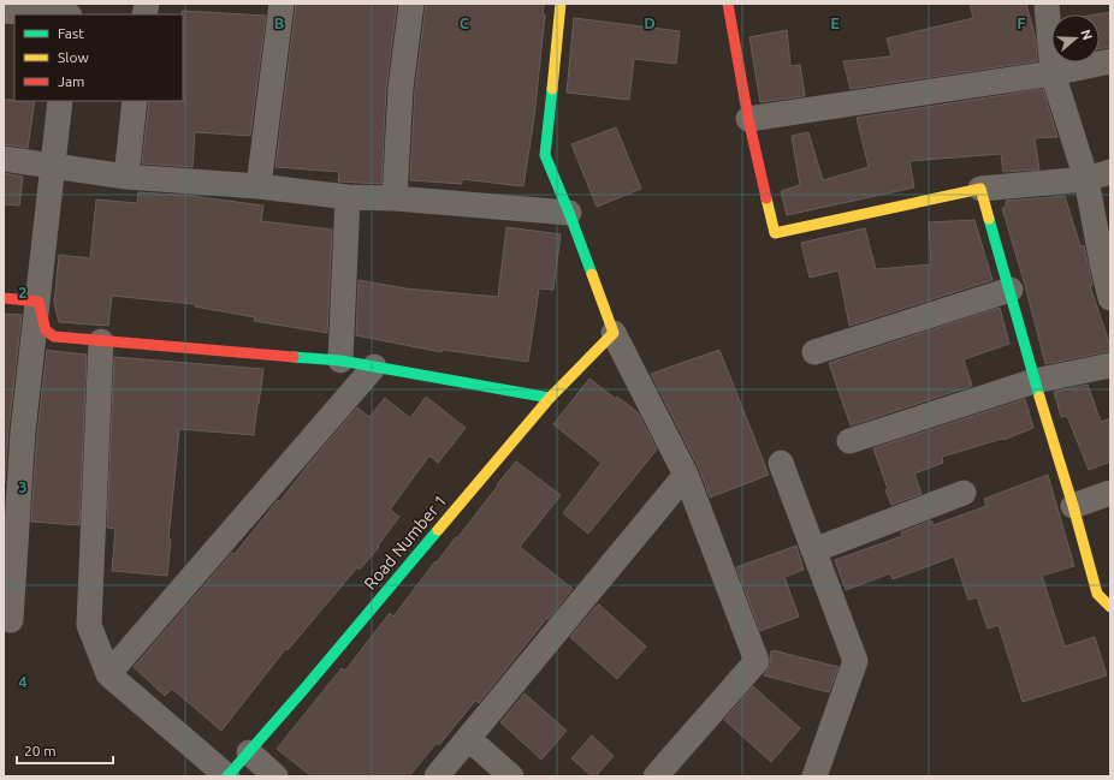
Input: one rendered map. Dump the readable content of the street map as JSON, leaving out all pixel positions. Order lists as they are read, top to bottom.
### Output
{
  "streets": {
    "street": ["Road Number 1"]
  },
  "legend": ["Fast", "Slow", "Jam"],
  "scale_bar": "20 m",
  "north": "right",
  "grid": {
    "columns": [
      "B",
      "C",
      "D",
      "E",
      "F"
    ],
    "rows": ["2", "3", "4"]
  }
}
